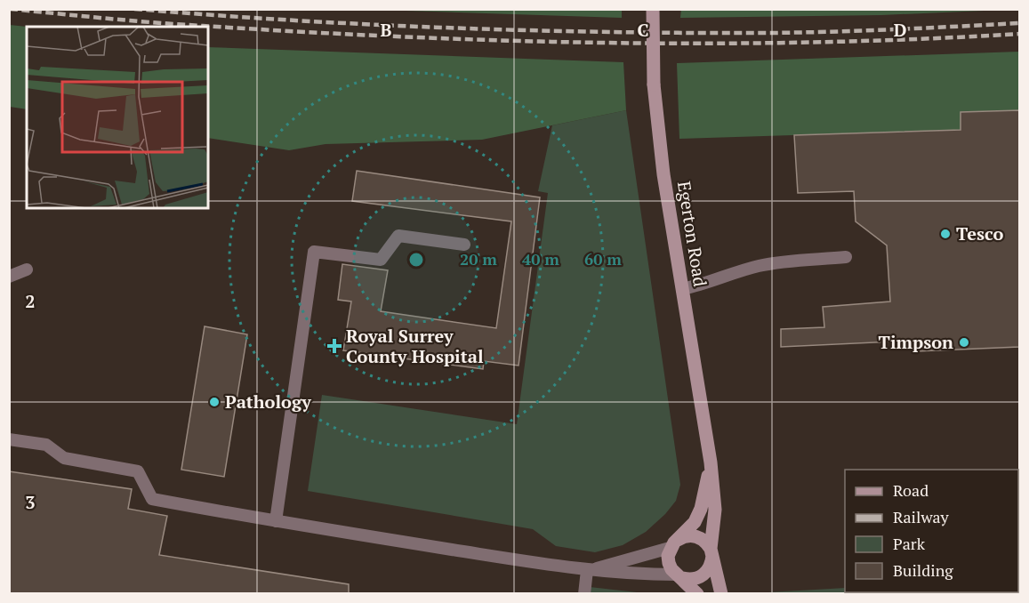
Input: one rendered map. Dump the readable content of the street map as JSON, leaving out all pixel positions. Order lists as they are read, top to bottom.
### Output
{
  "streets": {
    "street": ["Egerton Road"]
  },
  "places": {
    "other": ["Tesco", "Timpson", "Pathology"],
    "health": ["Royal Surrey County Hospital"]
  },
  "legend": [
    "Road",
    "Railway",
    "Park",
    "Building"
  ],
  "grid": {
    "columns": ["B", "C", "D"],
    "rows": ["2", "3"]
  },
  "rings": ["20 m", "40 m", "60 m"]
}
